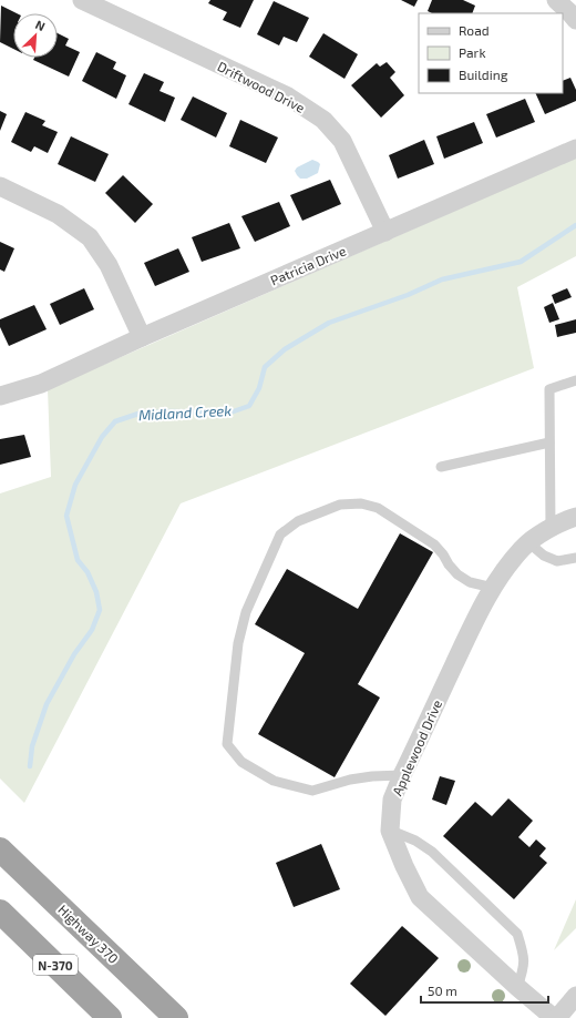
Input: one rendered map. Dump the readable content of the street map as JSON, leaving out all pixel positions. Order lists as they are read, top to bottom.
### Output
{
  "streets": {
    "highway": ["Highway 370", "N-370"],
    "street": ["Driftwood Drive", "Patricia Drive", "Applewood Drive"]
  },
  "crossings": [
    ["Driftwood Drive", "Patricia Drive"]
  ],
  "water": ["Midland Creek"],
  "legend": ["Road", "Park", "Building"],
  "scale_bar": "50 m",
  "north": "top right"
}
